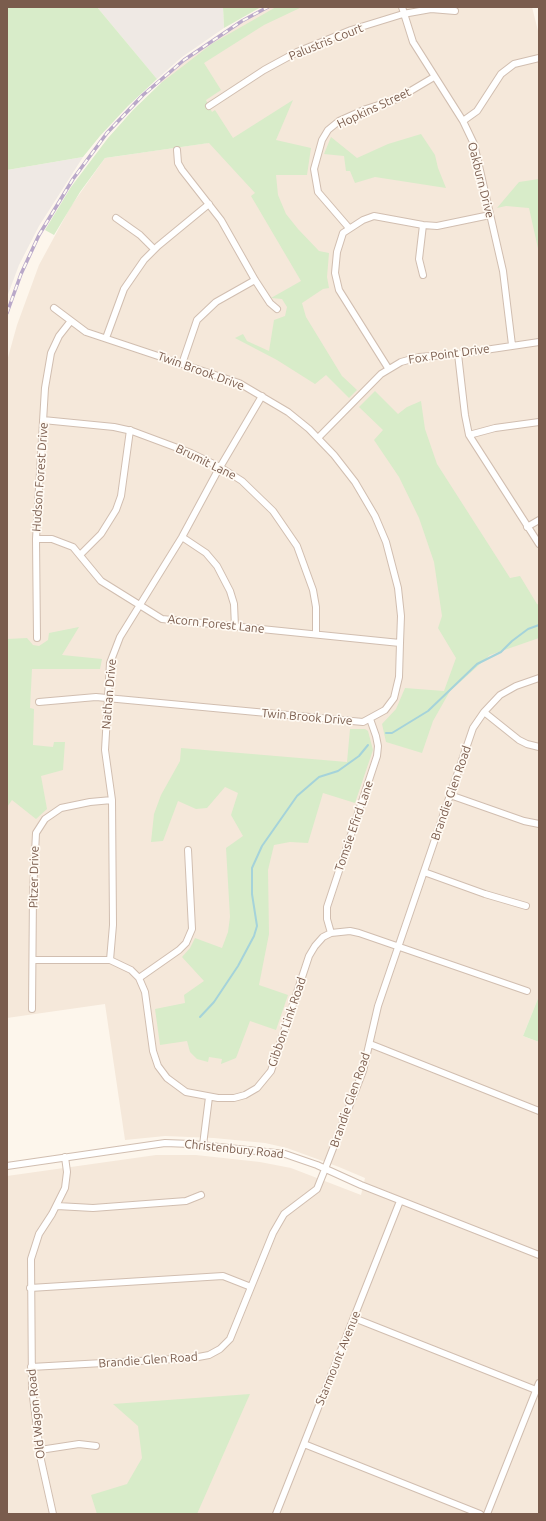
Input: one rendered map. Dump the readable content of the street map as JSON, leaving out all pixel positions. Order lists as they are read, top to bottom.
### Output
{
  "streets": {
    "street": [
      "Palustris Court",
      "Hopkins Street",
      "Oakburn Drive",
      "Fox Point Drive",
      "Twin Brook Drive",
      "Brumit Lane",
      "Hudson Forest Drive",
      "Acorn Forest Lane",
      "Nathan Drive",
      "Brandie Glen Road",
      "Tomsie Efird Lane",
      "Pitzer Drive",
      "Gibbon Link Road",
      "Christenbury Road",
      "Starmount Avenue",
      "Old Wagon Road"
    ]
  },
  "crossings": [
    ["Palustris Court", "Oakburn Drive"],
    ["Hopkins Street", "Oakburn Drive"],
    ["Oakburn Drive", "Fox Point Drive"],
    ["Fox Point Drive", "Twin Brook Drive"],
    ["Twin Brook Drive", "Hudson Forest Drive"],
    ["Twin Brook Drive", "Acorn Forest Lane"],
    ["Twin Brook Drive", "Nathan Drive"],
    ["Twin Brook Drive", "Tomsie Efird Lane"],
    ["Brumit Lane", "Hudson Forest Drive"],
    ["Brumit Lane", "Acorn Forest Lane"],
    ["Brumit Lane", "Nathan Drive"],
    ["Hudson Forest Drive", "Acorn Forest Lane"],
    ["Acorn Forest Lane", "Nathan Drive"],
    ["Nathan Drive", "Pitzer Drive"],
    ["Brandie Glen Road", "Christenbury Road"],
    ["Brandie Glen Road", "Old Wagon Road"],
    ["Tomsie Efird Lane", "Gibbon Link Road"],
    ["Christenbury Road", "Starmount Avenue"],
    ["Christenbury Road", "Old Wagon Road"]
  ]
}
